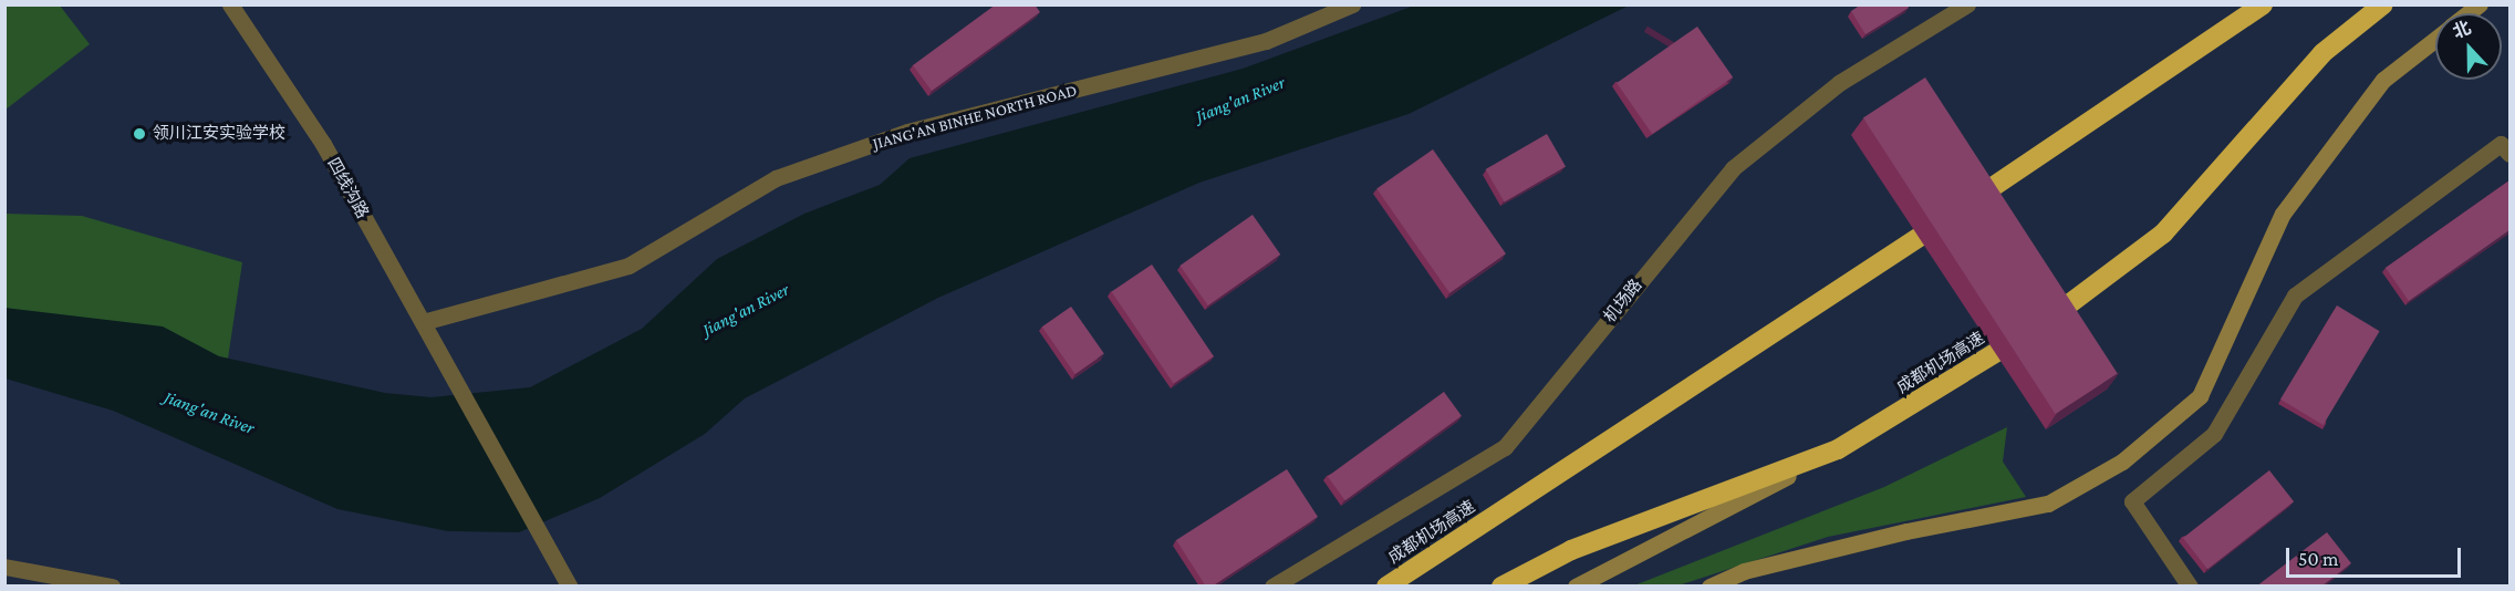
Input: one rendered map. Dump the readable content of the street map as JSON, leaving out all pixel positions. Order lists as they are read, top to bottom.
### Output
{
  "streets": {
    "highway": ["成都机场高速"],
    "street": ["JIANG'AN BINHE NORTH ROAD", "四线沟路", "机场路"]
  },
  "crossings": [
    ["JIANG'AN BINHE NORTH ROAD", "四线沟路"]
  ],
  "water": ["Jiang'an River"],
  "places": ["领川江安实验学校"],
  "scale_bar": "50 m",
  "north": "top"
}
